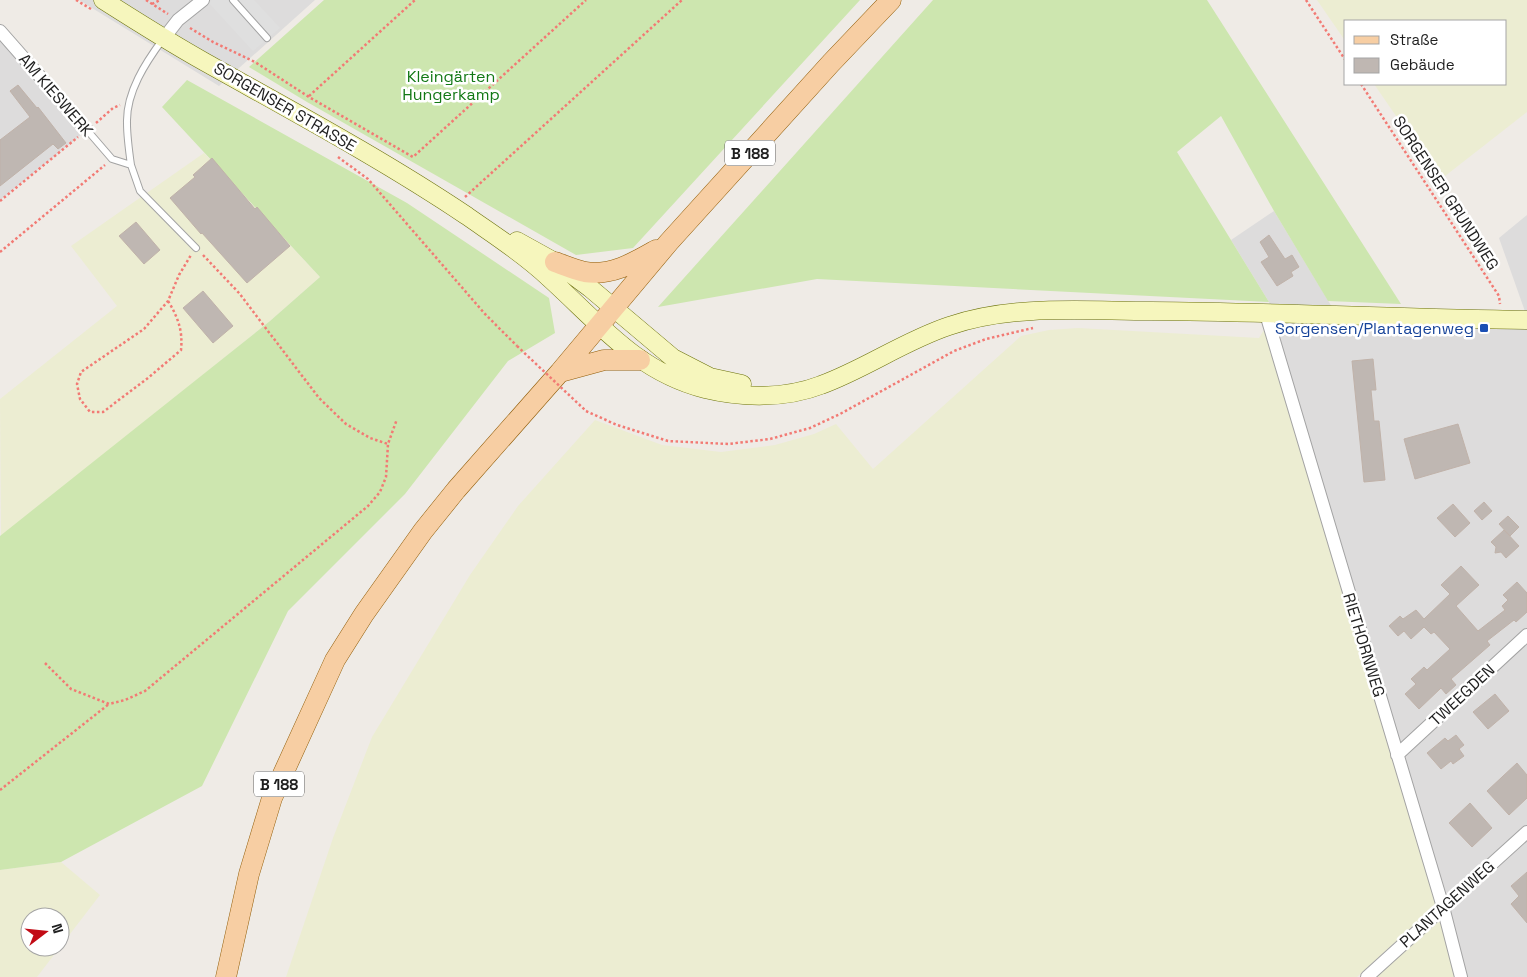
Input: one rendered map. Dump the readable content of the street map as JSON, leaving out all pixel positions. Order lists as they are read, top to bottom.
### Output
{
  "streets": {
    "main road": ["SORGENSER STRASSE", "B 188"],
    "street": [
      "AM KIESWERK",
      "RIETHORNWEG",
      "TWEEGDEN",
      "PLANTAGENWEG"
    ],
    "path": ["SORGENSER GRUNDWEG"]
  },
  "crossings": [
    ["RIETHORNWEG", "TWEEGDEN"],
    ["RIETHORNWEG", "PLANTAGENWEG"]
  ],
  "parks": ["Kleingärten Hungerkamp"],
  "places": {
    "transit": ["Sorgensen/Plantagenweg"]
  },
  "legend": ["Straße", "Gebäude"],
  "north": "right"
}
